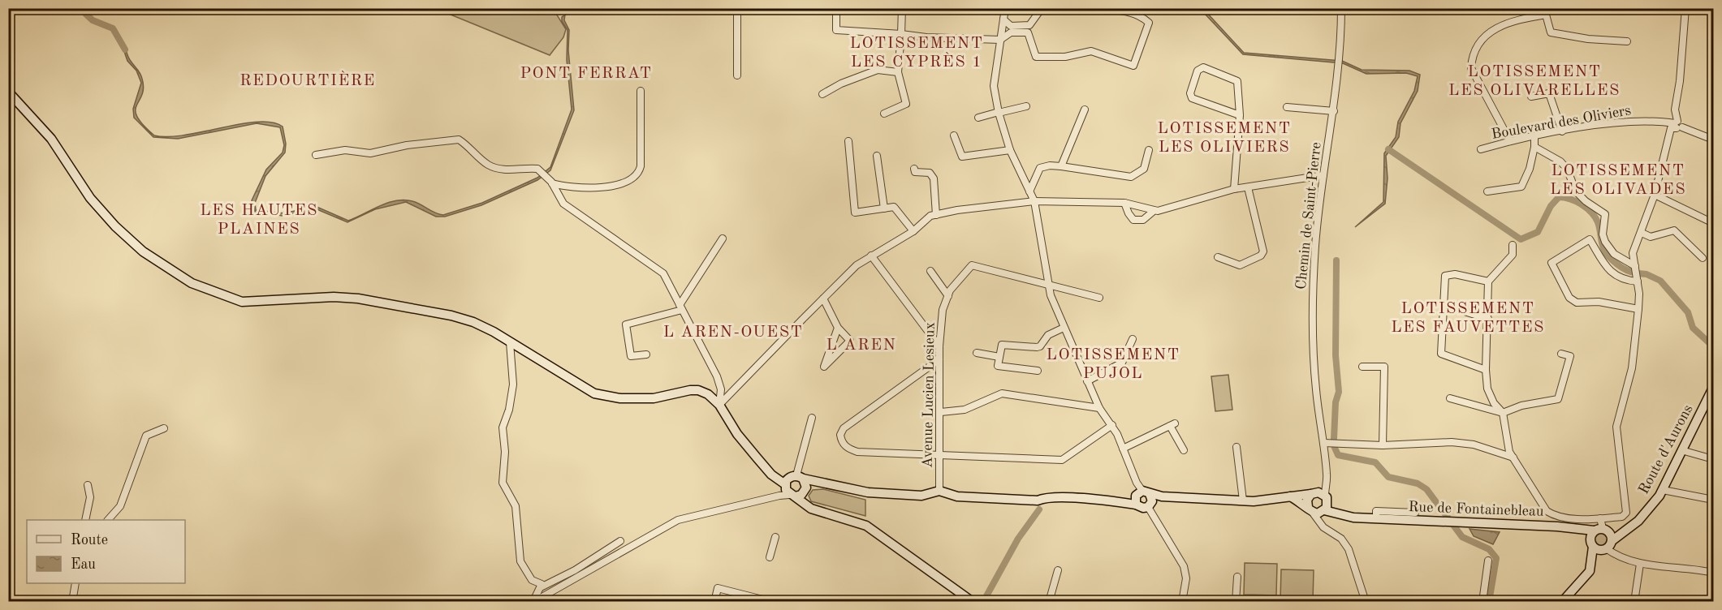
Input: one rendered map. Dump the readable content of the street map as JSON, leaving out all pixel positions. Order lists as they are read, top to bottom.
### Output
{
  "streets": {
    "street": [
      "Boulevard des Oliviers",
      "Chemin de Saint-Pierre",
      "Avenue Lucien Lesieux",
      "Route d'Aurons",
      "Rue de Fontainebleau"
    ]
  },
  "crossings": [
    ["Chemin de Saint-Pierre", "Rue de Fontainebleau"],
    ["Route d'Aurons", "Rue de Fontainebleau"]
  ],
  "districts": [
    "LOTISSEMENT LES CYPRÈS 1",
    "LOTISSEMENT LES OLIVARELLES",
    "PONT FERRAT",
    "REDOURTIÈRE",
    "LOTISSEMENT LES OLIVIERS",
    "LOTISSEMENT LES OLIVADES",
    "LES HAUTES PLAINES",
    "LOTISSEMENT LES FAUVETTES",
    "L AREN-OUEST",
    "L AREN",
    "LOTISSEMENT PUJOL"
  ],
  "legend": ["Route", "Eau"]
}
